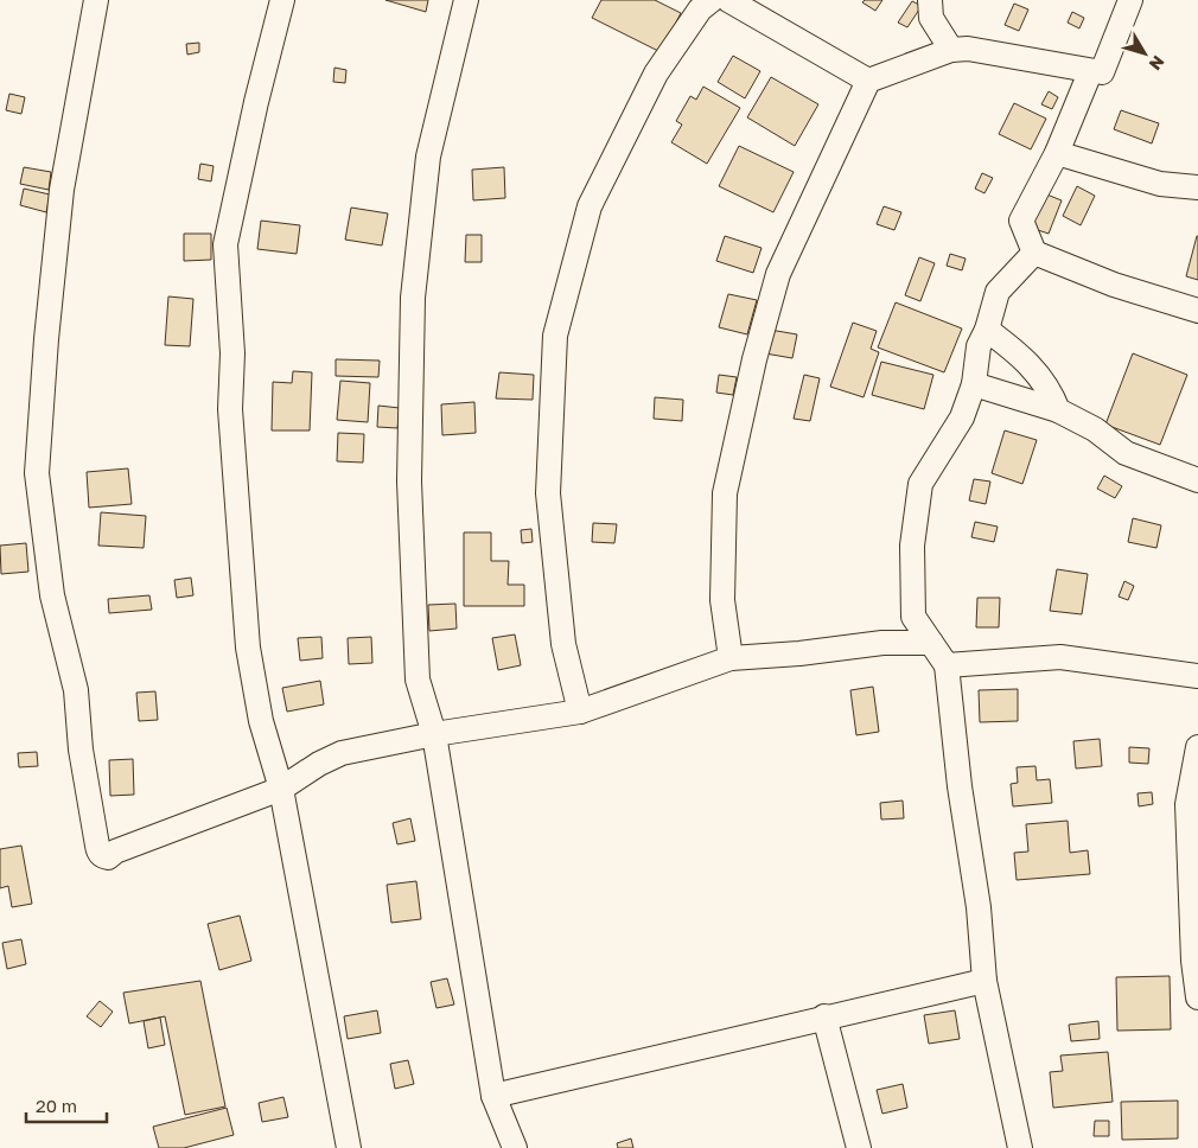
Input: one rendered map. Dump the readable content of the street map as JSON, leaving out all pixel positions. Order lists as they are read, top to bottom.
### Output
{
  "scale_bar": "20 m",
  "north": "bottom right"
}
